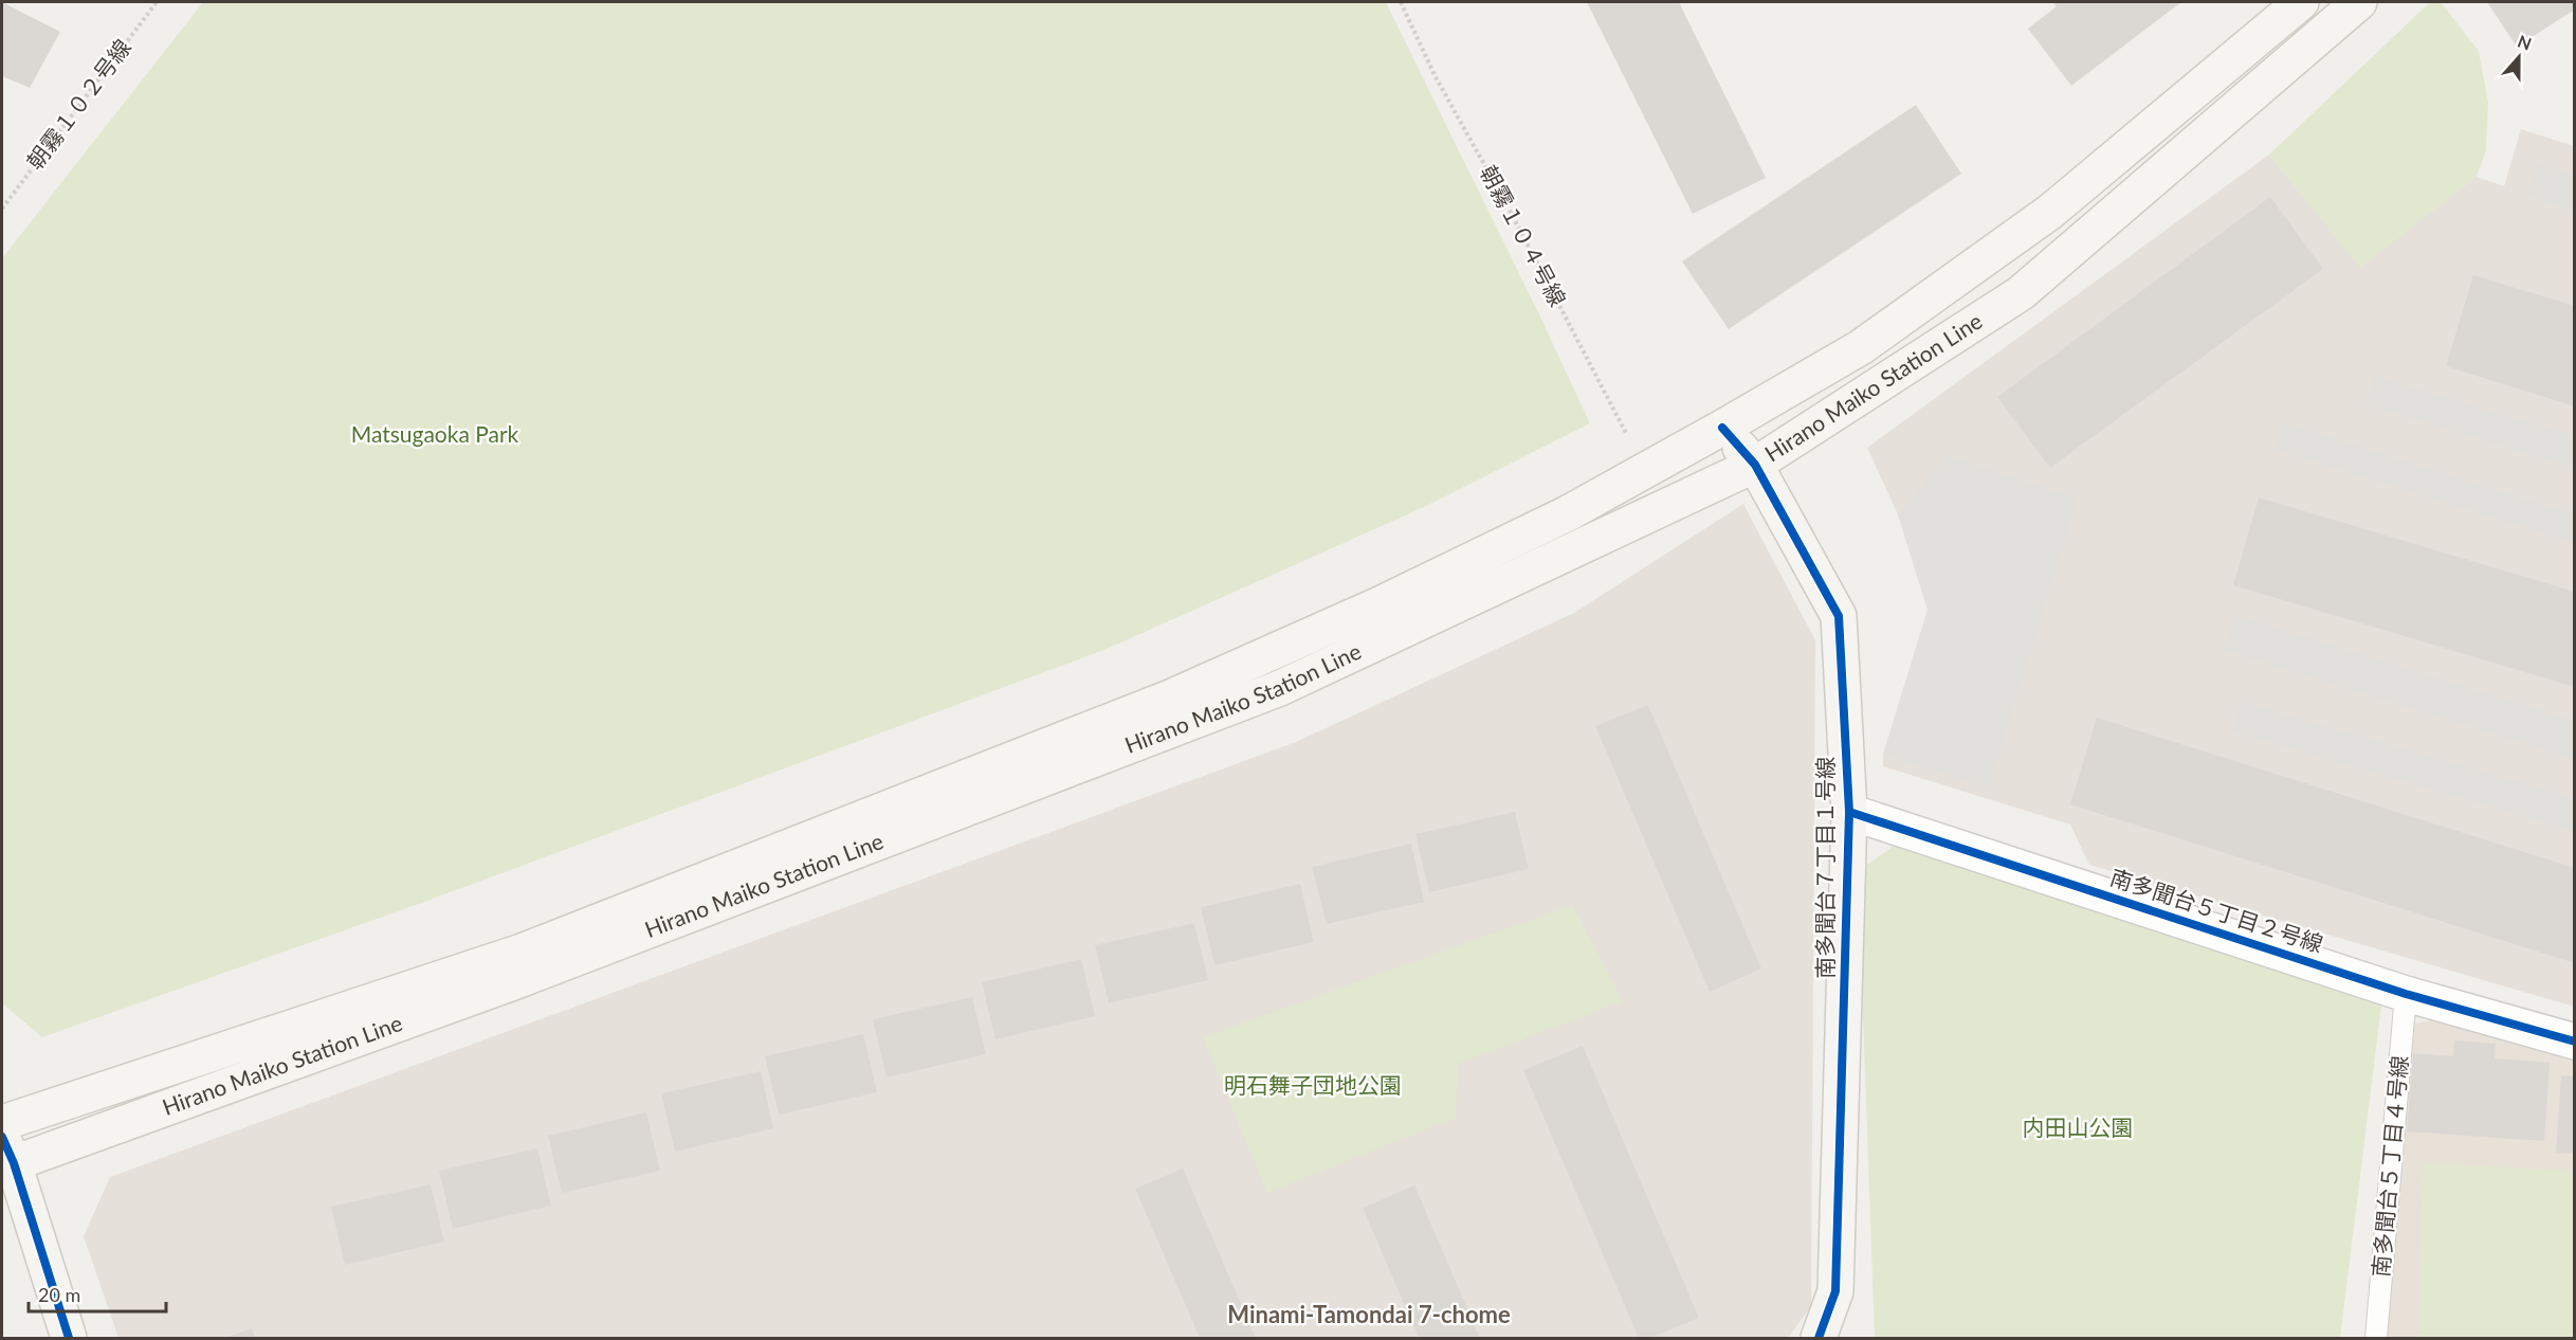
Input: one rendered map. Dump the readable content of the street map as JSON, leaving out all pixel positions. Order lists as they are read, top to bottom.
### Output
{
  "streets": {
    "main road": ["Hirano Maiko Station Line", "南多聞台７丁目１号線"],
    "street": ["南多聞台５丁目２号線"],
    "lane": ["南多聞台５丁目４号線"],
    "path": ["朝霧１０２号線", "朝霧１０４号線"]
  },
  "crossings": [
    ["朝霧１０４号線", "Hirano Maiko Station Line"],
    ["Hirano Maiko Station Line", "南多聞台７丁目１号線"],
    ["南多聞台７丁目１号線", "南多聞台５丁目２号線"],
    ["南多聞台５丁目２号線", "南多聞台５丁目４号線"]
  ],
  "districts": ["Minami-Tamondai 7-chome"],
  "parks": ["Matsugaoka Park", "明石舞子団地公園", "内田山公園"],
  "scale_bar": "20 m",
  "north": "top"
}
